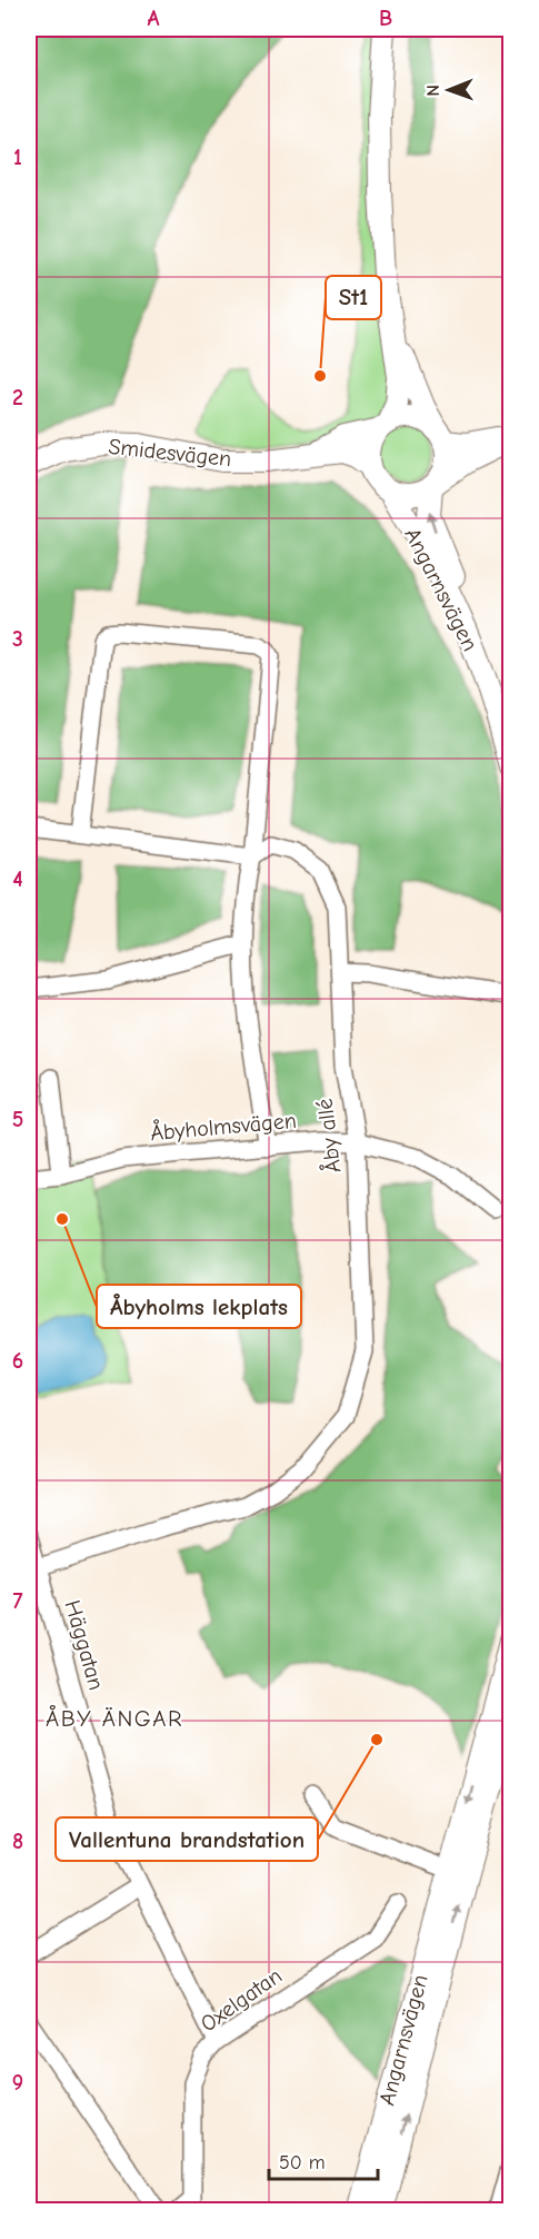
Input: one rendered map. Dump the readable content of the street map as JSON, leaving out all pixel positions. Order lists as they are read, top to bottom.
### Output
{
  "streets": {
    "main road": ["Smidesvägen", "Angarnsvägen"],
    "street": [
      "Åbyholmsvägen",
      "Åby allé",
      "Häggatan",
      "Oxelgatan"
    ]
  },
  "crossings": [
    ["Smidesvägen", "Angarnsvägen"],
    ["Åbyholmsvägen", "Åby allé"],
    ["Åby allé", "Häggatan"],
    ["Häggatan", "Oxelgatan"]
  ],
  "districts": ["ÅBY ÄNGAR"],
  "places": ["St1", "Åbyholms lekplats", "Vallentuna brandstation"],
  "scale_bar": "50 m",
  "north": "left",
  "grid": {
    "columns": ["A", "B"],
    "rows": [
      "1",
      "2",
      "3",
      "4",
      "5",
      "6",
      "7",
      "8",
      "9"
    ]
  }
}
